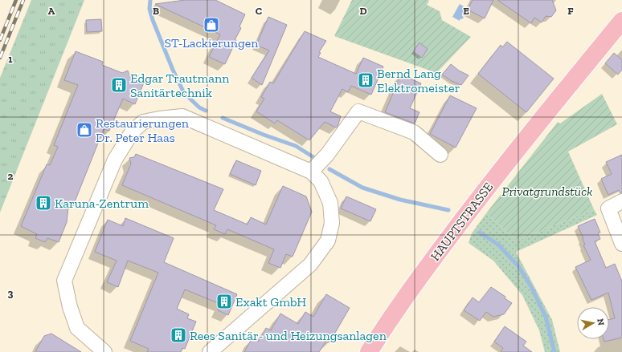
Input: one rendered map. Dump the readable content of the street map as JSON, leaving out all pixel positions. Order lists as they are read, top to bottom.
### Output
{
  "streets": {
    "main road": ["HAUPTSTRASSE"]
  },
  "parks": ["Privatgrundstück"],
  "places": {
    "shop": ["ST-Lackierungen", "Restaurierungen Dr. Peter Haas"],
    "building": [
      "Bernd Lang Elektromeister",
      "Edgar Trautmann Sanitärtechnik",
      "Karuna-Zentrum",
      "Exakt GmbH",
      "Rees Sanitär- und Heizungsanlagen"
    ]
  },
  "north": "right",
  "grid": {
    "columns": [
      "A",
      "B",
      "C",
      "D",
      "E",
      "F"
    ],
    "rows": ["1", "2", "3"]
  }
}
